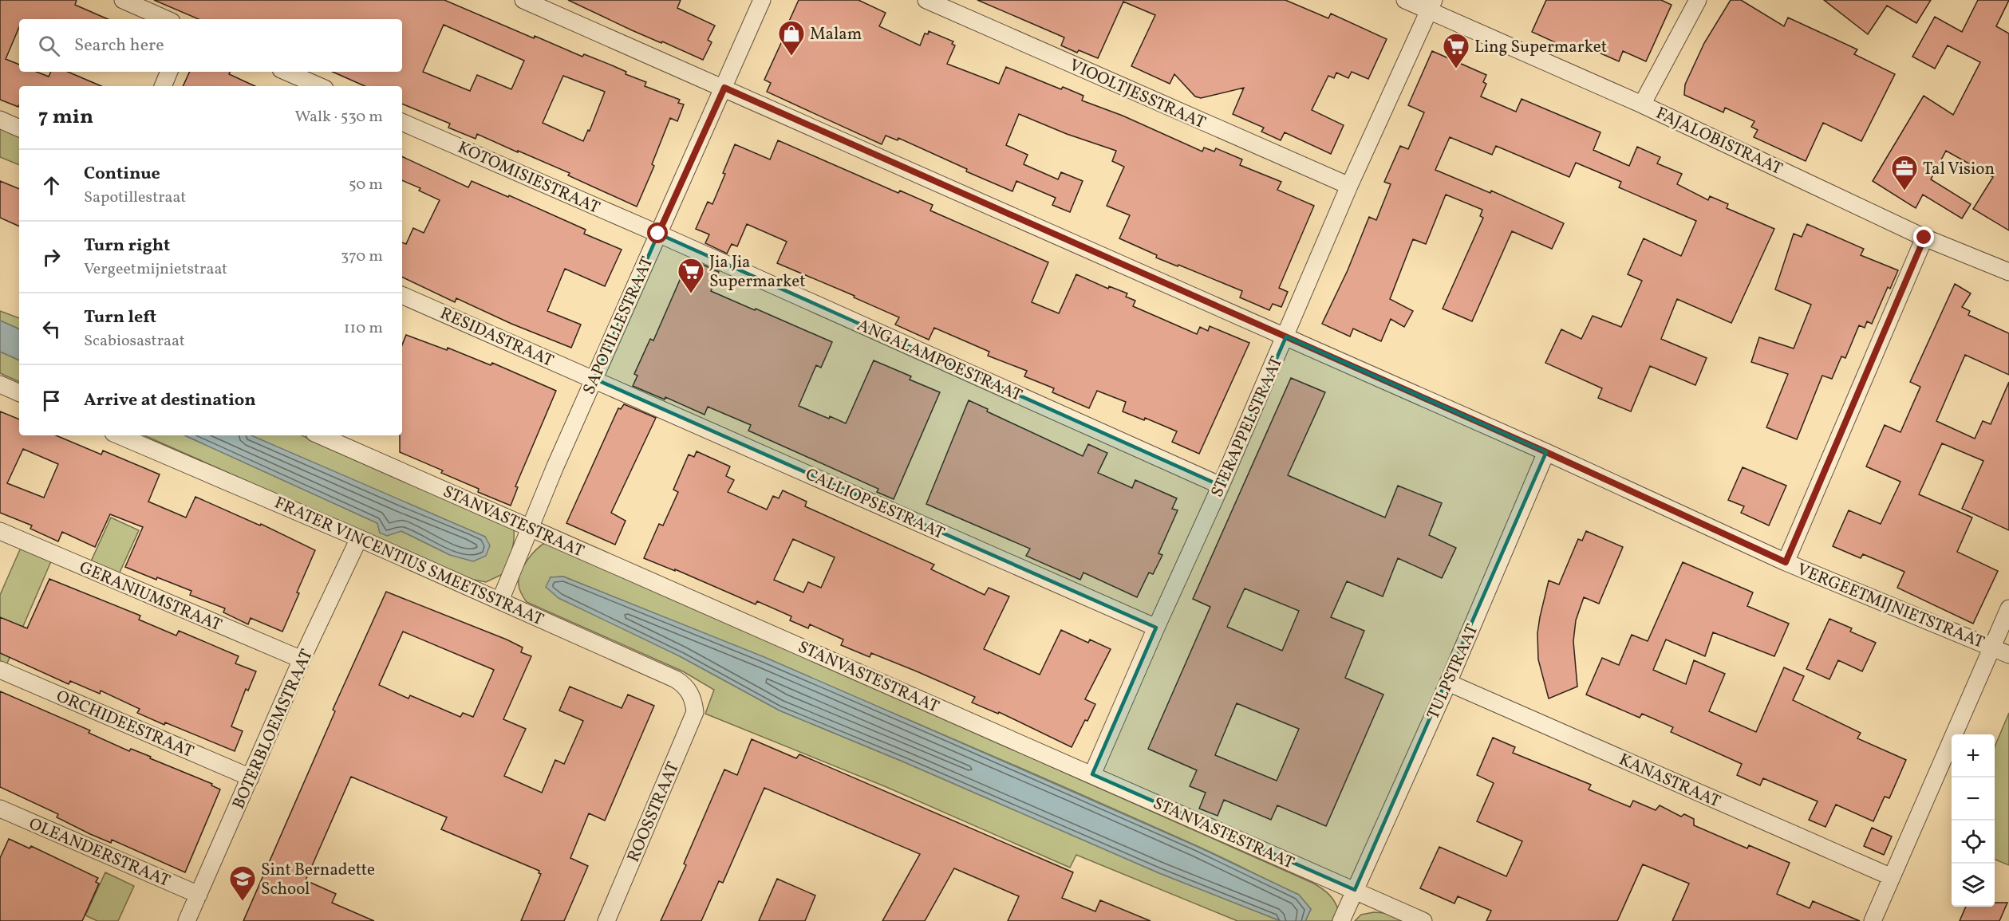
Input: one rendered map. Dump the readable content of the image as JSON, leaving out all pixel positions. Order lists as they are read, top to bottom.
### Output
{
  "streets": {
    "street": [
      "VIOOLTJESSTRAAT",
      "FAJALOBISTRAAT",
      "KOTOMISIESTRAAT",
      "SAPOTILLESTRAAT",
      "RESIDASTRAAT",
      "ANGALAMPOESTRAAT",
      "STERAPPELSTRAAT",
      "CALLIOPSESTRAAT",
      "STANVASTESTRAAT",
      "FRATER VINCENTIUS SMEETSSTRAAT",
      "GERANIUMSTRAAT",
      "VERGEETMIJNIETSTRAAT",
      "TULPSTRAAT",
      "ORCHIDEESTRAAT",
      "BOTERBLOEMSTRAAT",
      "KANASTRAAT",
      "ROOSSTRAAT",
      "OLEANDERSTRAAT"
    ]
  },
  "crossings": [
    ["VIOOLTJESSTRAAT", "STERAPPELSTRAAT"],
    ["FAJALOBISTRAAT", "STERAPPELSTRAAT"],
    ["KOTOMISIESTRAAT", "SAPOTILLESTRAAT"],
    ["KOTOMISIESTRAAT", "ANGALAMPOESTRAAT"],
    ["SAPOTILLESTRAAT", "RESIDASTRAAT"],
    ["SAPOTILLESTRAAT", "ANGALAMPOESTRAAT"],
    ["SAPOTILLESTRAAT", "CALLIOPSESTRAAT"],
    ["SAPOTILLESTRAAT", "STANVASTESTRAAT"],
    ["SAPOTILLESTRAAT", "FRATER VINCENTIUS SMEETSSTRAAT"],
    ["SAPOTILLESTRAAT", "VERGEETMIJNIETSTRAAT"],
    ["RESIDASTRAAT", "CALLIOPSESTRAAT"],
    ["ANGALAMPOESTRAAT", "STERAPPELSTRAAT"],
    ["STERAPPELSTRAAT", "CALLIOPSESTRAAT"],
    ["STERAPPELSTRAAT", "STANVASTESTRAAT"],
    ["STERAPPELSTRAAT", "VERGEETMIJNIETSTRAAT"],
    ["STANVASTESTRAAT", "TULPSTRAAT"],
    ["FRATER VINCENTIUS SMEETSSTRAAT", "BOTERBLOEMSTRAAT"],
    ["FRATER VINCENTIUS SMEETSSTRAAT", "ROOSSTRAAT"],
    ["GERANIUMSTRAAT", "BOTERBLOEMSTRAAT"],
    ["VERGEETMIJNIETSTRAAT", "TULPSTRAAT"],
    ["TULPSTRAAT", "KANASTRAAT"],
    ["ORCHIDEESTRAAT", "BOTERBLOEMSTRAAT"],
    ["BOTERBLOEMSTRAAT", "OLEANDERSTRAAT"]
  ],
  "places": {
    "shop": ["Malam"],
    "supermarket": ["Ling Supermarket", "Jia Jia Supermarket"],
    "office": ["Tal Vision"],
    "school or university": ["Sint Bernadette School"]
  },
  "page": {
    "search": "Search here",
    "heading": ["7 min", "Walk · 530 m"],
    "list": [
      ["Continue", "Sapotillestraat", "50 m"],
      ["Turn right", "Vergeetmijnietstraat", "370 m"],
      ["Turn left", "Scabiosastraat", "110 m"],
      "Arrive at destination"
    ],
    "map_buttons": ["+", "−"]
  }
}
